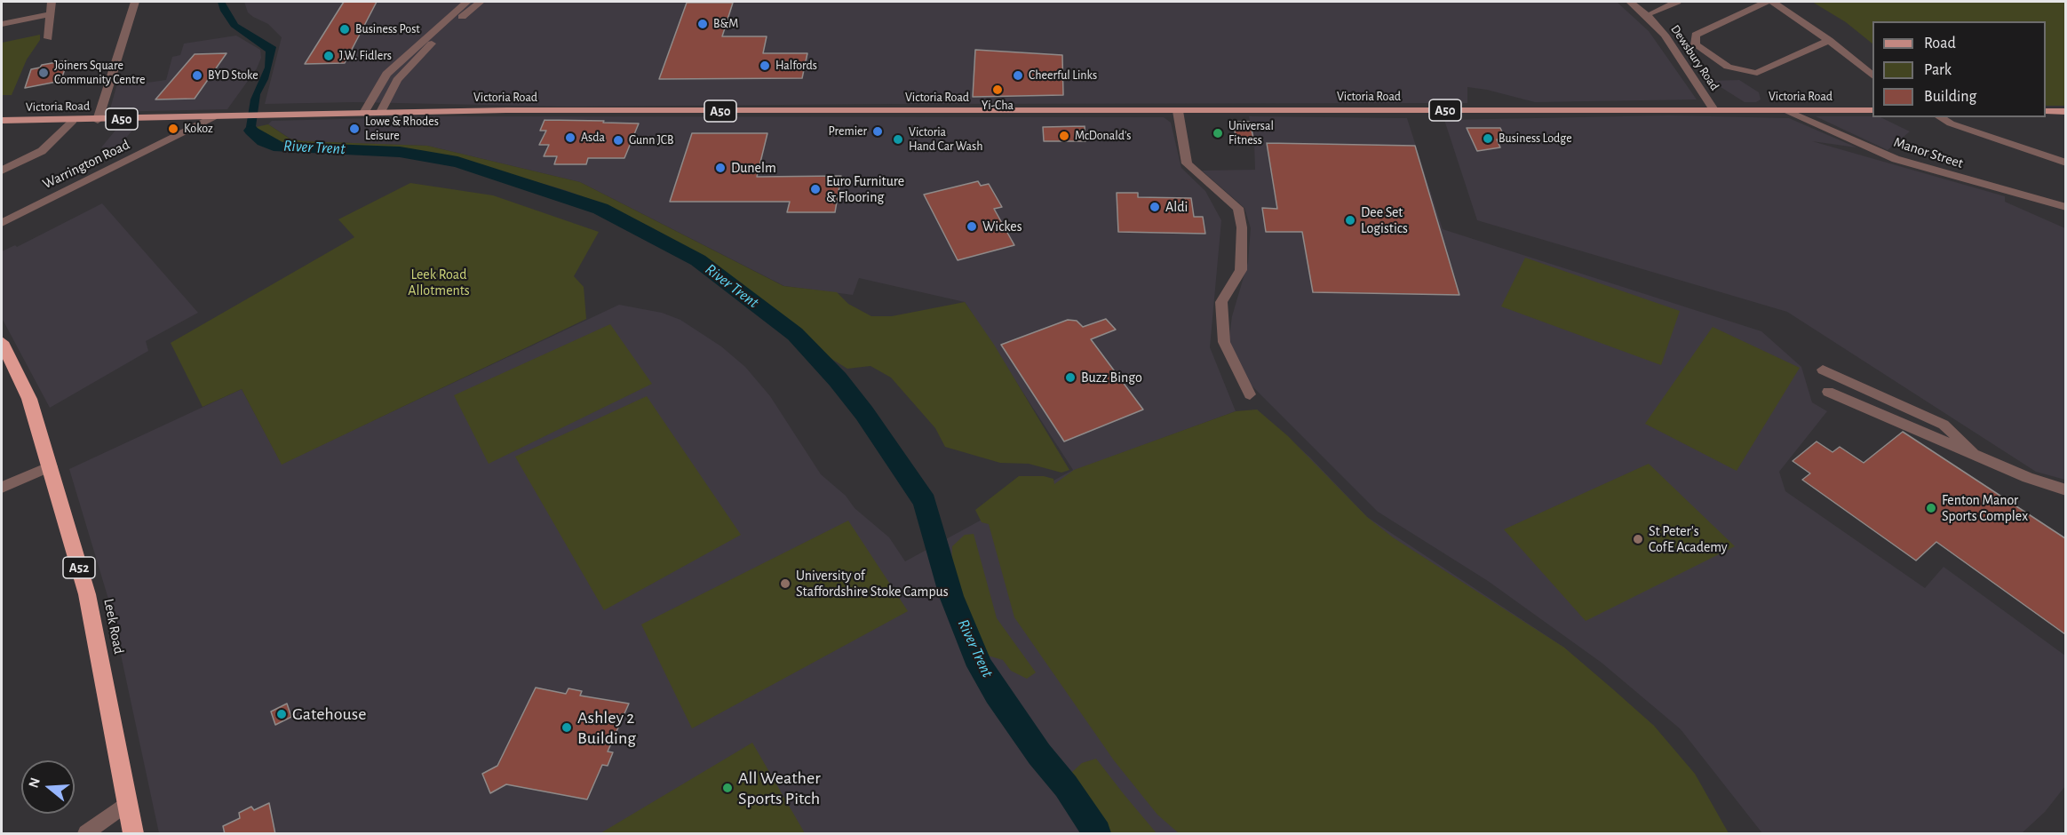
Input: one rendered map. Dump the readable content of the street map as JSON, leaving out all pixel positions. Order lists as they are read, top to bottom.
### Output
{
  "streets": {
    "highway": ["A52", "Leek Road"],
    "main road": ["Victoria Road", "A50"],
    "street": ["Dewsbury Road", "Manor Street", "Warrington Road"]
  },
  "crossings": [
    ["Dewsbury Road", "Victoria Road"],
    ["Victoria Road", "Manor Street"],
    ["Victoria Road", "Warrington Road"]
  ],
  "water": ["River Trent"],
  "parks": ["Leek Road Allotments"],
  "places": [
    "B&M",
    "Business Post",
    "J.W. Fidlers",
    "Halfords",
    "Joiners Square Community Centre",
    "BYD Stoke",
    "Cheerful Links",
    "Yi-Cha",
    "Kokoz",
    "Lowe & Rhodes Leisure",
    "Premier",
    "Universal Fitness",
    "McDonald's",
    "Asda",
    "Business Lodge",
    "Victoria Hand Car Wash",
    "Gunn JCB",
    "Dunelm",
    "Euro Furniture & Flooring",
    "Aldi",
    "Dee Set Logistics",
    "Wickes",
    "Buzz Bingo",
    "Fenton Manor Sports Complex",
    "St Peter's CofE Academy",
    "University of Staffordshire Stoke Campus",
    "Gatehouse",
    "Ashley 2 Building",
    "All Weather Sports Pitch"
  ],
  "legend": ["Road", "Park", "Building"],
  "north": "left"
}
